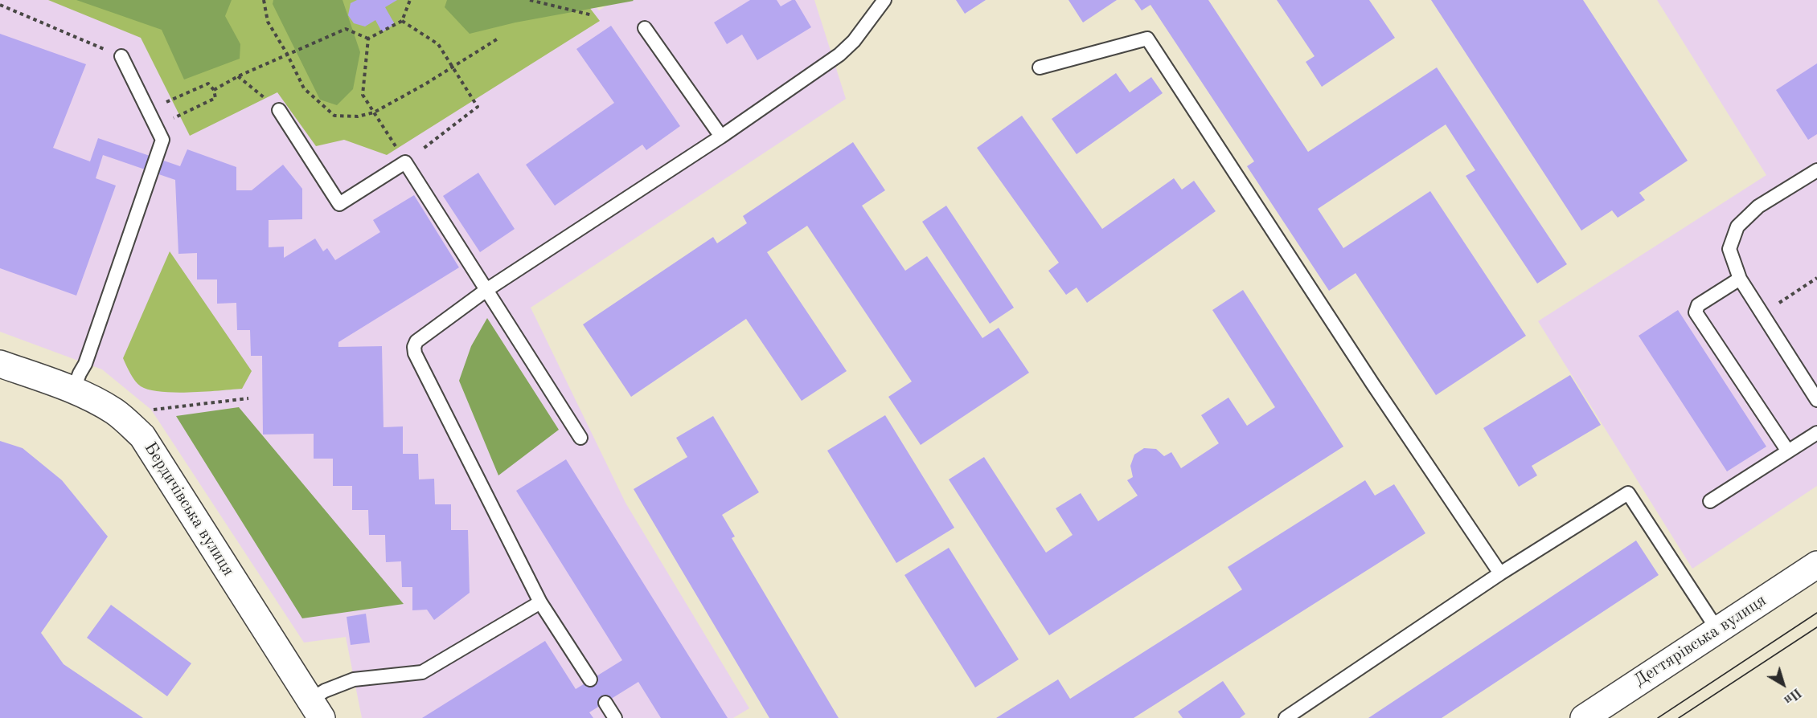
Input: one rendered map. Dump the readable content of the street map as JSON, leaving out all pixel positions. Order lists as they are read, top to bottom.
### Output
{
  "streets": {
    "street": ["Бердичівська вулиця", "Дегтярівська вулиця"]
  },
  "north": "bottom right"
}
